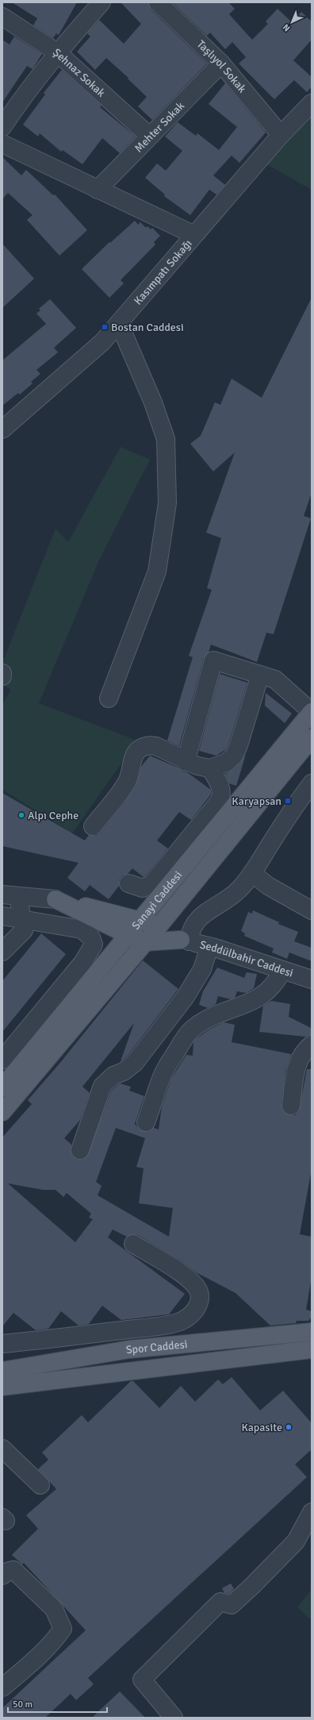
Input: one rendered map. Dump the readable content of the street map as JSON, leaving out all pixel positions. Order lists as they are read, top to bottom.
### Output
{
  "streets": {
    "main road": ["Sanayi Caddesi", "Spor Caddesi"],
    "street": [
      "Taşlıyol Sokak",
      "Şehnaz Sokak",
      "Mehter Sokak",
      "Kasımpatı Sokağı",
      "Seddülbahir Caddesi"
    ]
  },
  "crossings": [
    ["Taşlıyol Sokak", "Mehter Sokak"],
    ["Taşlıyol Sokak", "Kasımpatı Sokağı"],
    ["Şehnaz Sokak", "Mehter Sokak"]
  ],
  "places": {
    "transit": ["Bostan Caddesi", "Karyapsan"],
    "other": ["Alpı Cephe", "Kapasite"]
  },
  "scale_bar": "50 m",
  "north": "bottom left"
}
